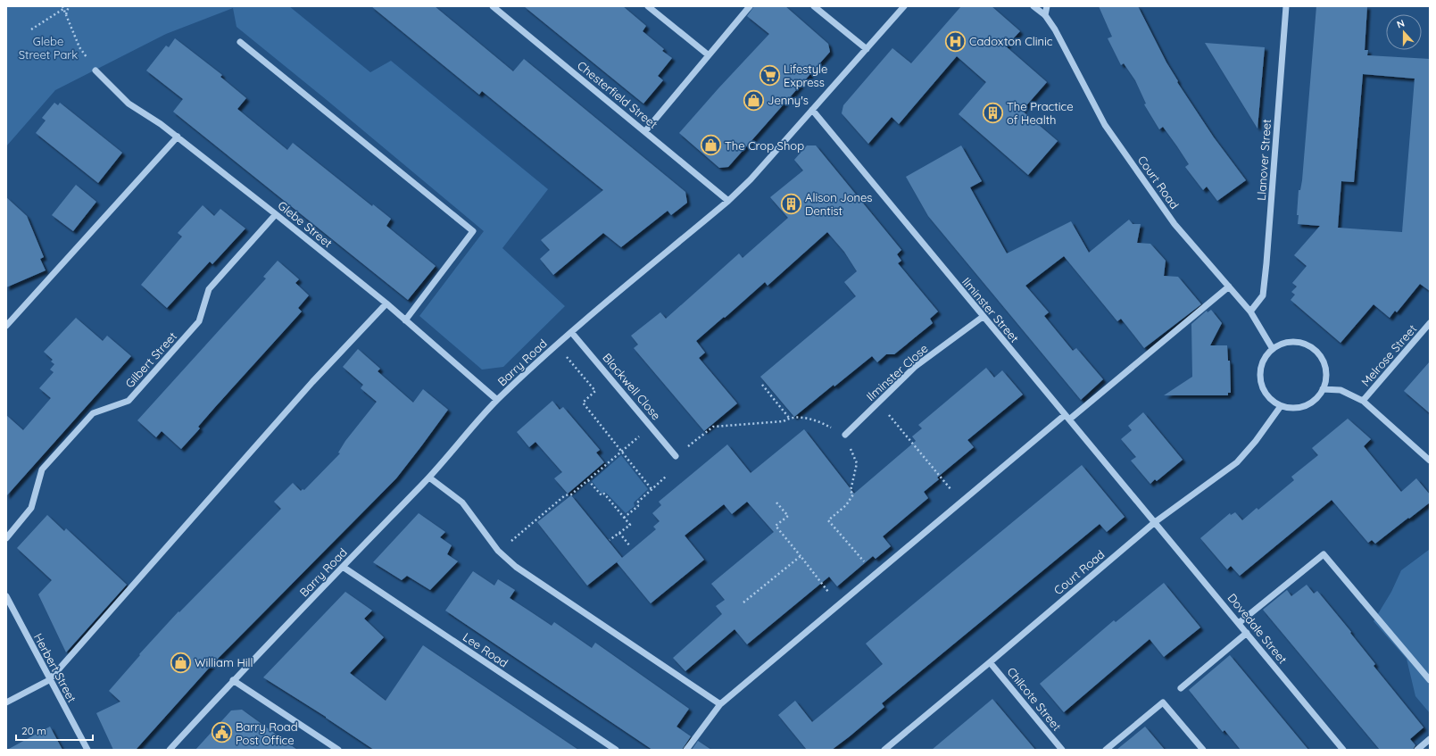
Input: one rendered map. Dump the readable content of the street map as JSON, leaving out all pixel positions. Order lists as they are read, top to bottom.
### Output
{
  "streets": {
    "street": [
      "Chesterfield Street",
      "Llanover Street",
      "Court Road",
      "Glebe Street",
      "Ilminster Street",
      "Melrose Street",
      "Gilbert Street",
      "Barry Road",
      "Ilminster Close",
      "Blackwell Close",
      "Dovedale Street",
      "Lee Road",
      "Herbert Street",
      "Chilcote Street"
    ]
  },
  "crossings": [
    ["Chesterfield Street", "Barry Road"],
    ["Llanover Street", "Court Road"],
    ["Court Road", "Ilminster Street"],
    ["Court Road", "Melrose Street"],
    ["Court Road", "Dovedale Street"],
    ["Court Road", "Chilcote Street"],
    ["Glebe Street", "Gilbert Street"],
    ["Glebe Street", "Barry Road"],
    ["Ilminster Street", "Barry Road"],
    ["Ilminster Street", "Ilminster Close"],
    ["Ilminster Street", "Dovedale Street"],
    ["Barry Road", "Blackwell Close"],
    ["Barry Road", "Lee Road"]
  ],
  "parks": ["Glebe Street Park"],
  "places": {
    "hospital": ["Cadoxton Clinic"],
    "supermarket": ["Lifestyle Express"],
    "shop": ["Jenny's", "The Crop Shop", "William Hill"],
    "building": ["The Practice of Health", "Alison Jones Dentist"],
    "public building": ["Barry Road Post Office"]
  },
  "scale_bar": "20 m",
  "north": "top"
}
